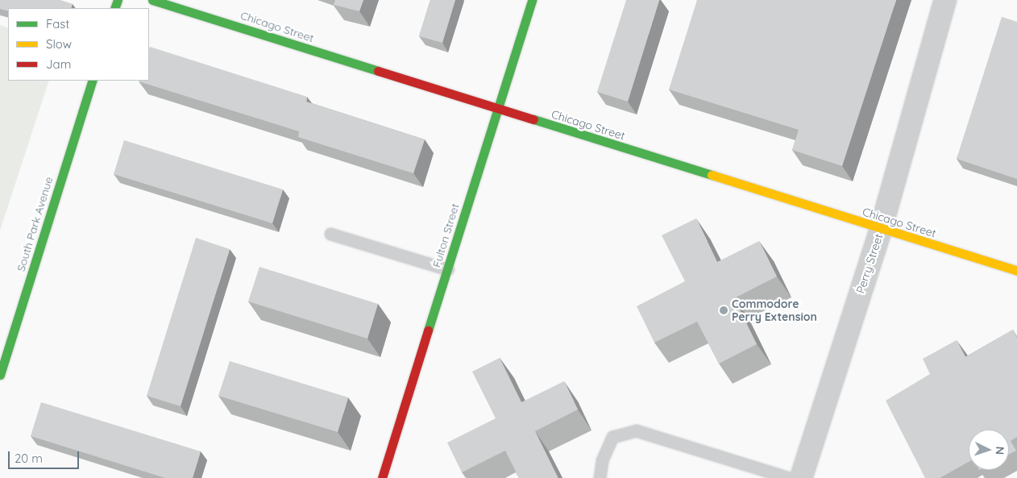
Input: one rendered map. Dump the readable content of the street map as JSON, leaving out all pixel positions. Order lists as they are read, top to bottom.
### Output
{
  "streets": {
    "street": [
      "Chicago Street",
      "South Park Avenue",
      "Fulton Street",
      "Perry Street"
    ]
  },
  "crossings": [
    ["Chicago Street", "Fulton Street"],
    ["Chicago Street", "Perry Street"]
  ],
  "places": ["Commodore Perry Extension"],
  "legend": ["Fast", "Slow", "Jam"],
  "scale_bar": "20 m",
  "north": "right"
}
